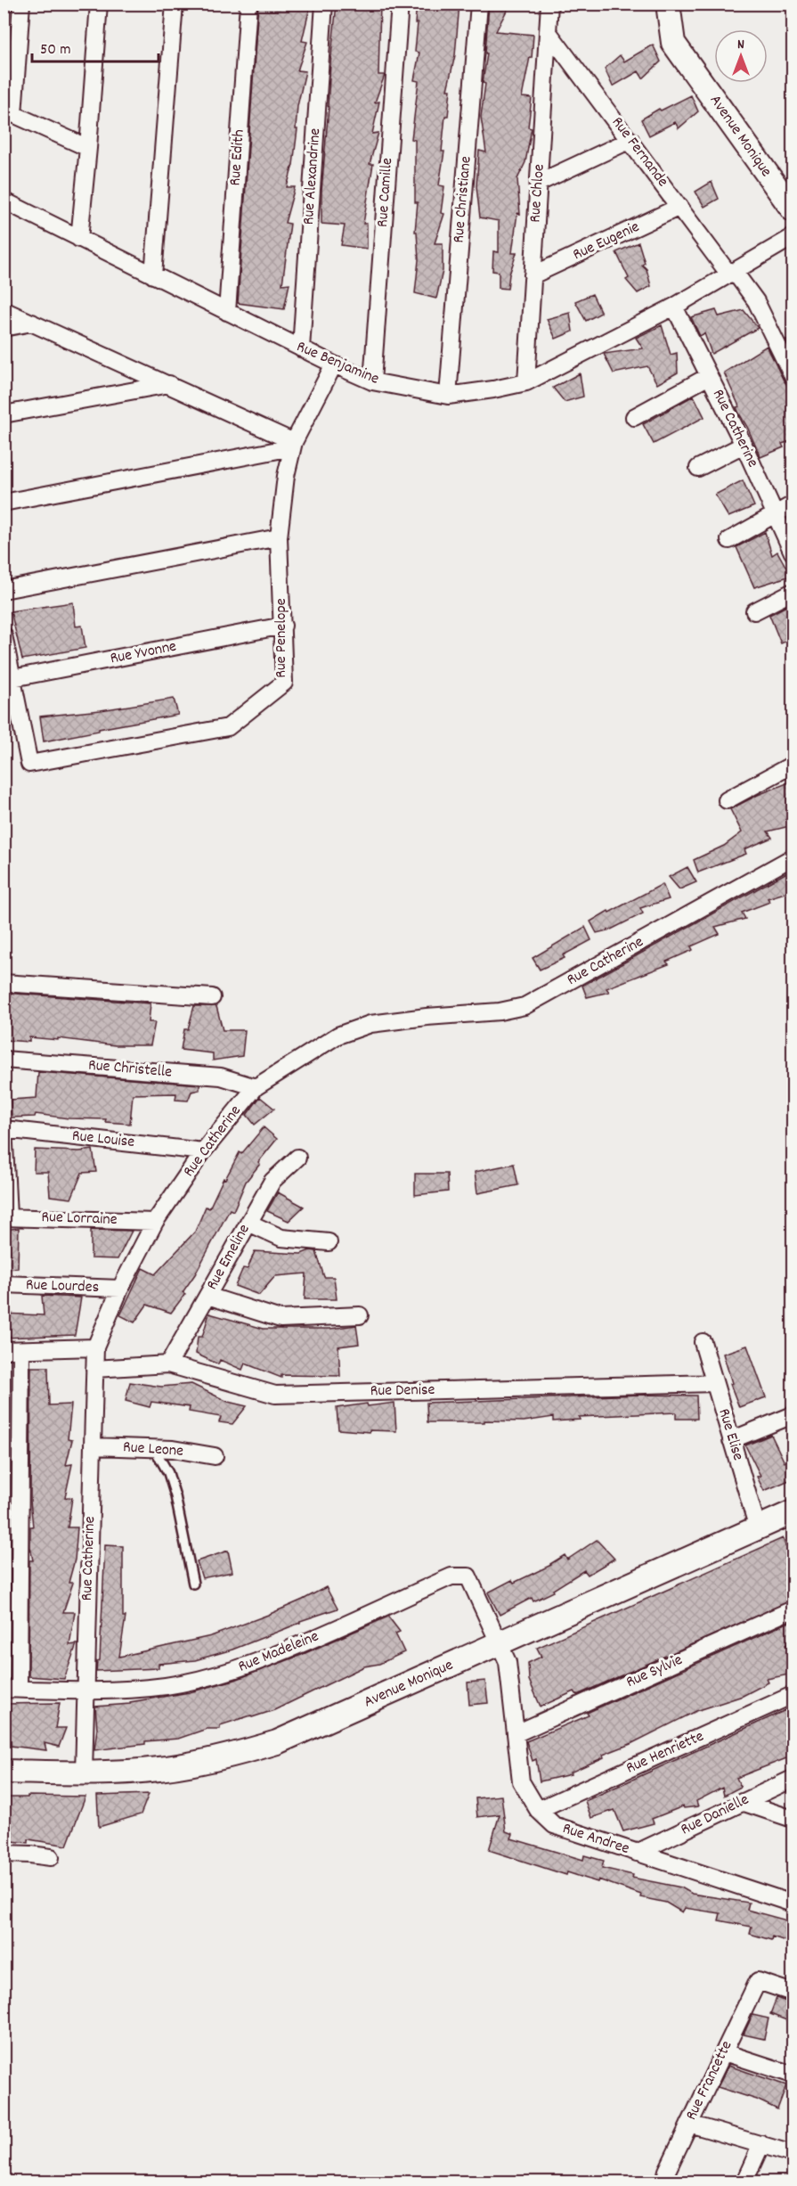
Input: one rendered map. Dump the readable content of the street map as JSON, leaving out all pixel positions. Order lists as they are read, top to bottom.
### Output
{
  "streets": {
    "street": [
      "Avenue Monique",
      "Rue Fernande",
      "Rue Edith",
      "Rue Alexandrine",
      "Rue Camille",
      "Rue Chloe",
      "Rue Christiane",
      "Rue Eugenie",
      "Rue Benjamine",
      "Rue Catherine",
      "Rue Penelope",
      "Rue Yvonne",
      "Rue Christelle",
      "Rue Louise",
      "Rue Lorraine",
      "Rue Emeline",
      "Rue Lourdes",
      "Rue Denise",
      "Rue Elise",
      "Rue Leone",
      "Rue Madeleine",
      "Rue Sylvie",
      "Rue Henriette",
      "Rue Danielle",
      "Rue Andree",
      "Rue Francette"
    ]
  },
  "crossings": [
    ["Avenue Monique", "Rue Catherine"],
    ["Avenue Monique", "Rue Elise"],
    ["Avenue Monique", "Rue Madeleine"],
    ["Avenue Monique", "Rue Andree"],
    ["Rue Fernande", "Rue Chloe"],
    ["Rue Fernande", "Rue Eugenie"],
    ["Rue Fernande", "Rue Benjamine"],
    ["Rue Edith", "Rue Benjamine"],
    ["Rue Alexandrine", "Rue Benjamine"],
    ["Rue Camille", "Rue Benjamine"],
    ["Rue Chloe", "Rue Eugenie"],
    ["Rue Chloe", "Rue Benjamine"],
    ["Rue Christiane", "Rue Benjamine"],
    ["Rue Benjamine", "Rue Catherine"],
    ["Rue Benjamine", "Rue Penelope"],
    ["Rue Catherine", "Rue Christelle"],
    ["Rue Catherine", "Rue Louise"],
    ["Rue Catherine", "Rue Lorraine"],
    ["Rue Catherine", "Rue Lourdes"],
    ["Rue Catherine", "Rue Denise"],
    ["Rue Catherine", "Rue Leone"],
    ["Rue Catherine", "Rue Madeleine"],
    ["Rue Penelope", "Rue Yvonne"],
    ["Rue Emeline", "Rue Denise"],
    ["Rue Denise", "Rue Elise"],
    ["Rue Madeleine", "Rue Andree"],
    ["Rue Sylvie", "Rue Andree"],
    ["Rue Henriette", "Rue Andree"],
    ["Rue Danielle", "Rue Andree"]
  ],
  "scale_bar": "50 m",
  "north": "top"
}
